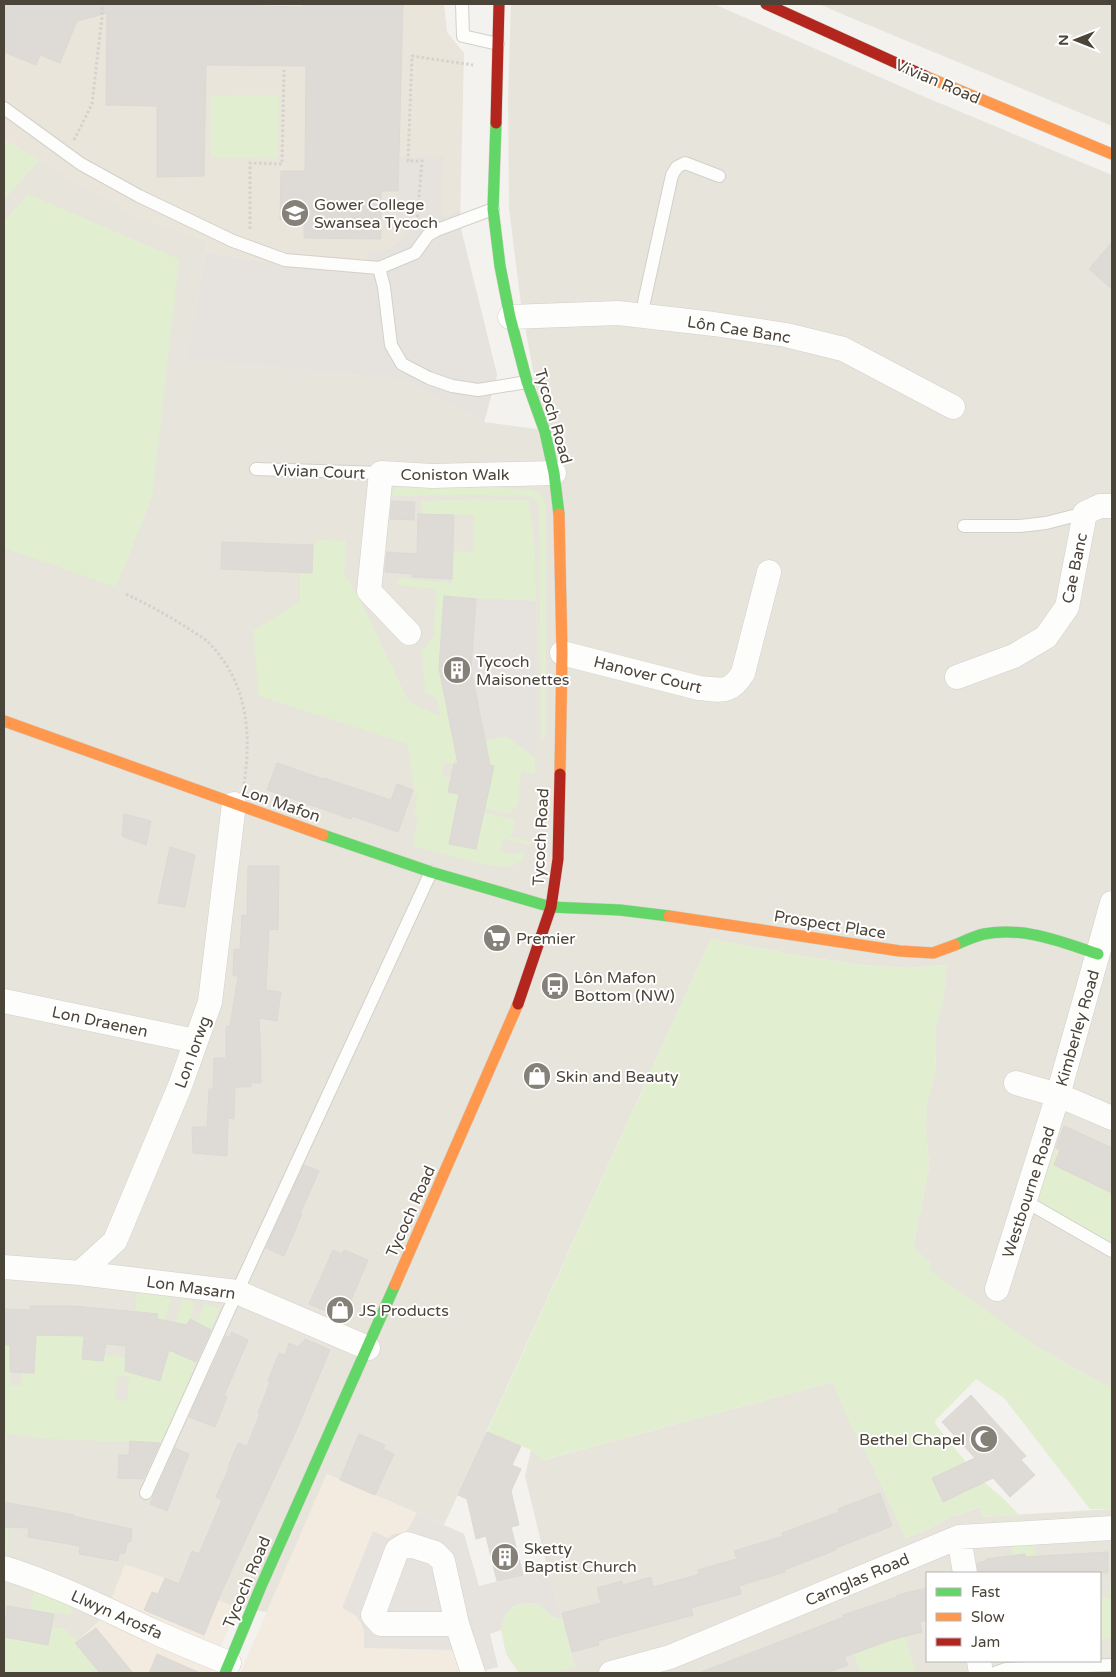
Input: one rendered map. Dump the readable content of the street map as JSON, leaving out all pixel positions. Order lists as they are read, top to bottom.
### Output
{
  "streets": {
    "street": [
      "Vivian Road",
      "Lôn Cae Banc",
      "Tycoch Road",
      "Coniston Walk",
      "Cae Banc",
      "Hanover Court",
      "Lon Mafon",
      "Prospect Place",
      "Lon Draenen",
      "Kimberley Road",
      "Lon Iorwg",
      "Westbourne Road",
      "Lon Masarn",
      "Carnglas Road",
      "Llwyn Arosfa"
    ],
    "lane": ["Vivian Court"]
  },
  "crossings": [
    ["Lôn Cae Banc", "Tycoch Road"],
    ["Tycoch Road", "Coniston Walk"],
    ["Tycoch Road", "Hanover Court"],
    ["Tycoch Road", "Lon Mafon"],
    ["Tycoch Road", "Prospect Place"],
    ["Tycoch Road", "Lon Masarn"],
    ["Tycoch Road", "Llwyn Arosfa"],
    ["Vivian Court", "Coniston Walk"],
    ["Lon Mafon", "Prospect Place"],
    ["Lon Mafon", "Lon Iorwg"],
    ["Prospect Place", "Kimberley Road"],
    ["Lon Draenen", "Lon Iorwg"],
    ["Kimberley Road", "Westbourne Road"],
    ["Lon Iorwg", "Lon Masarn"]
  ],
  "places": {
    "school or university": ["Gower College Swansea Tycoch"],
    "building": ["Tycoch Maisonettes", "Sketty Baptist Church"],
    "supermarket": ["Premier"],
    "bus stop": ["Lôn Mafon Bottom (NW)"],
    "shop": ["Skin and Beauty", "JS Products"],
    "mosque": ["Bethel Chapel"]
  },
  "legend": ["Fast", "Slow", "Jam"],
  "north": "left"
}
